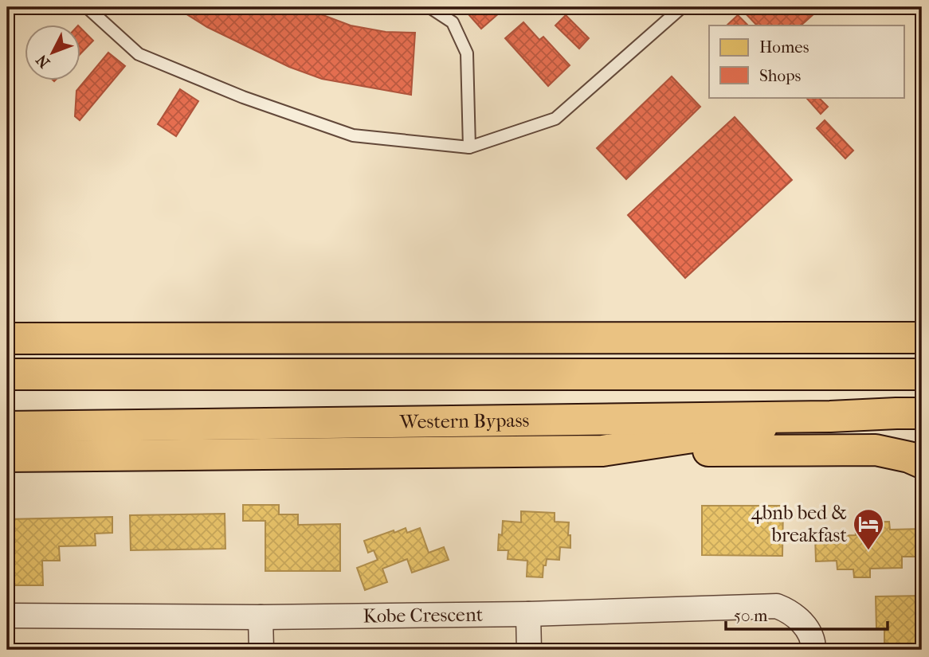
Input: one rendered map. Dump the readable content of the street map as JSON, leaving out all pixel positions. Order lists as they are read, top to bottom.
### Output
{
  "streets": {
    "main road": ["Western Bypass"],
    "street": ["Kobe Crescent"]
  },
  "places": {
    "hotel": ["4bnb bed & breakfast"]
  },
  "legend": ["Homes", "Shops"],
  "scale_bar": "50 m",
  "north": "bottom left"
}
